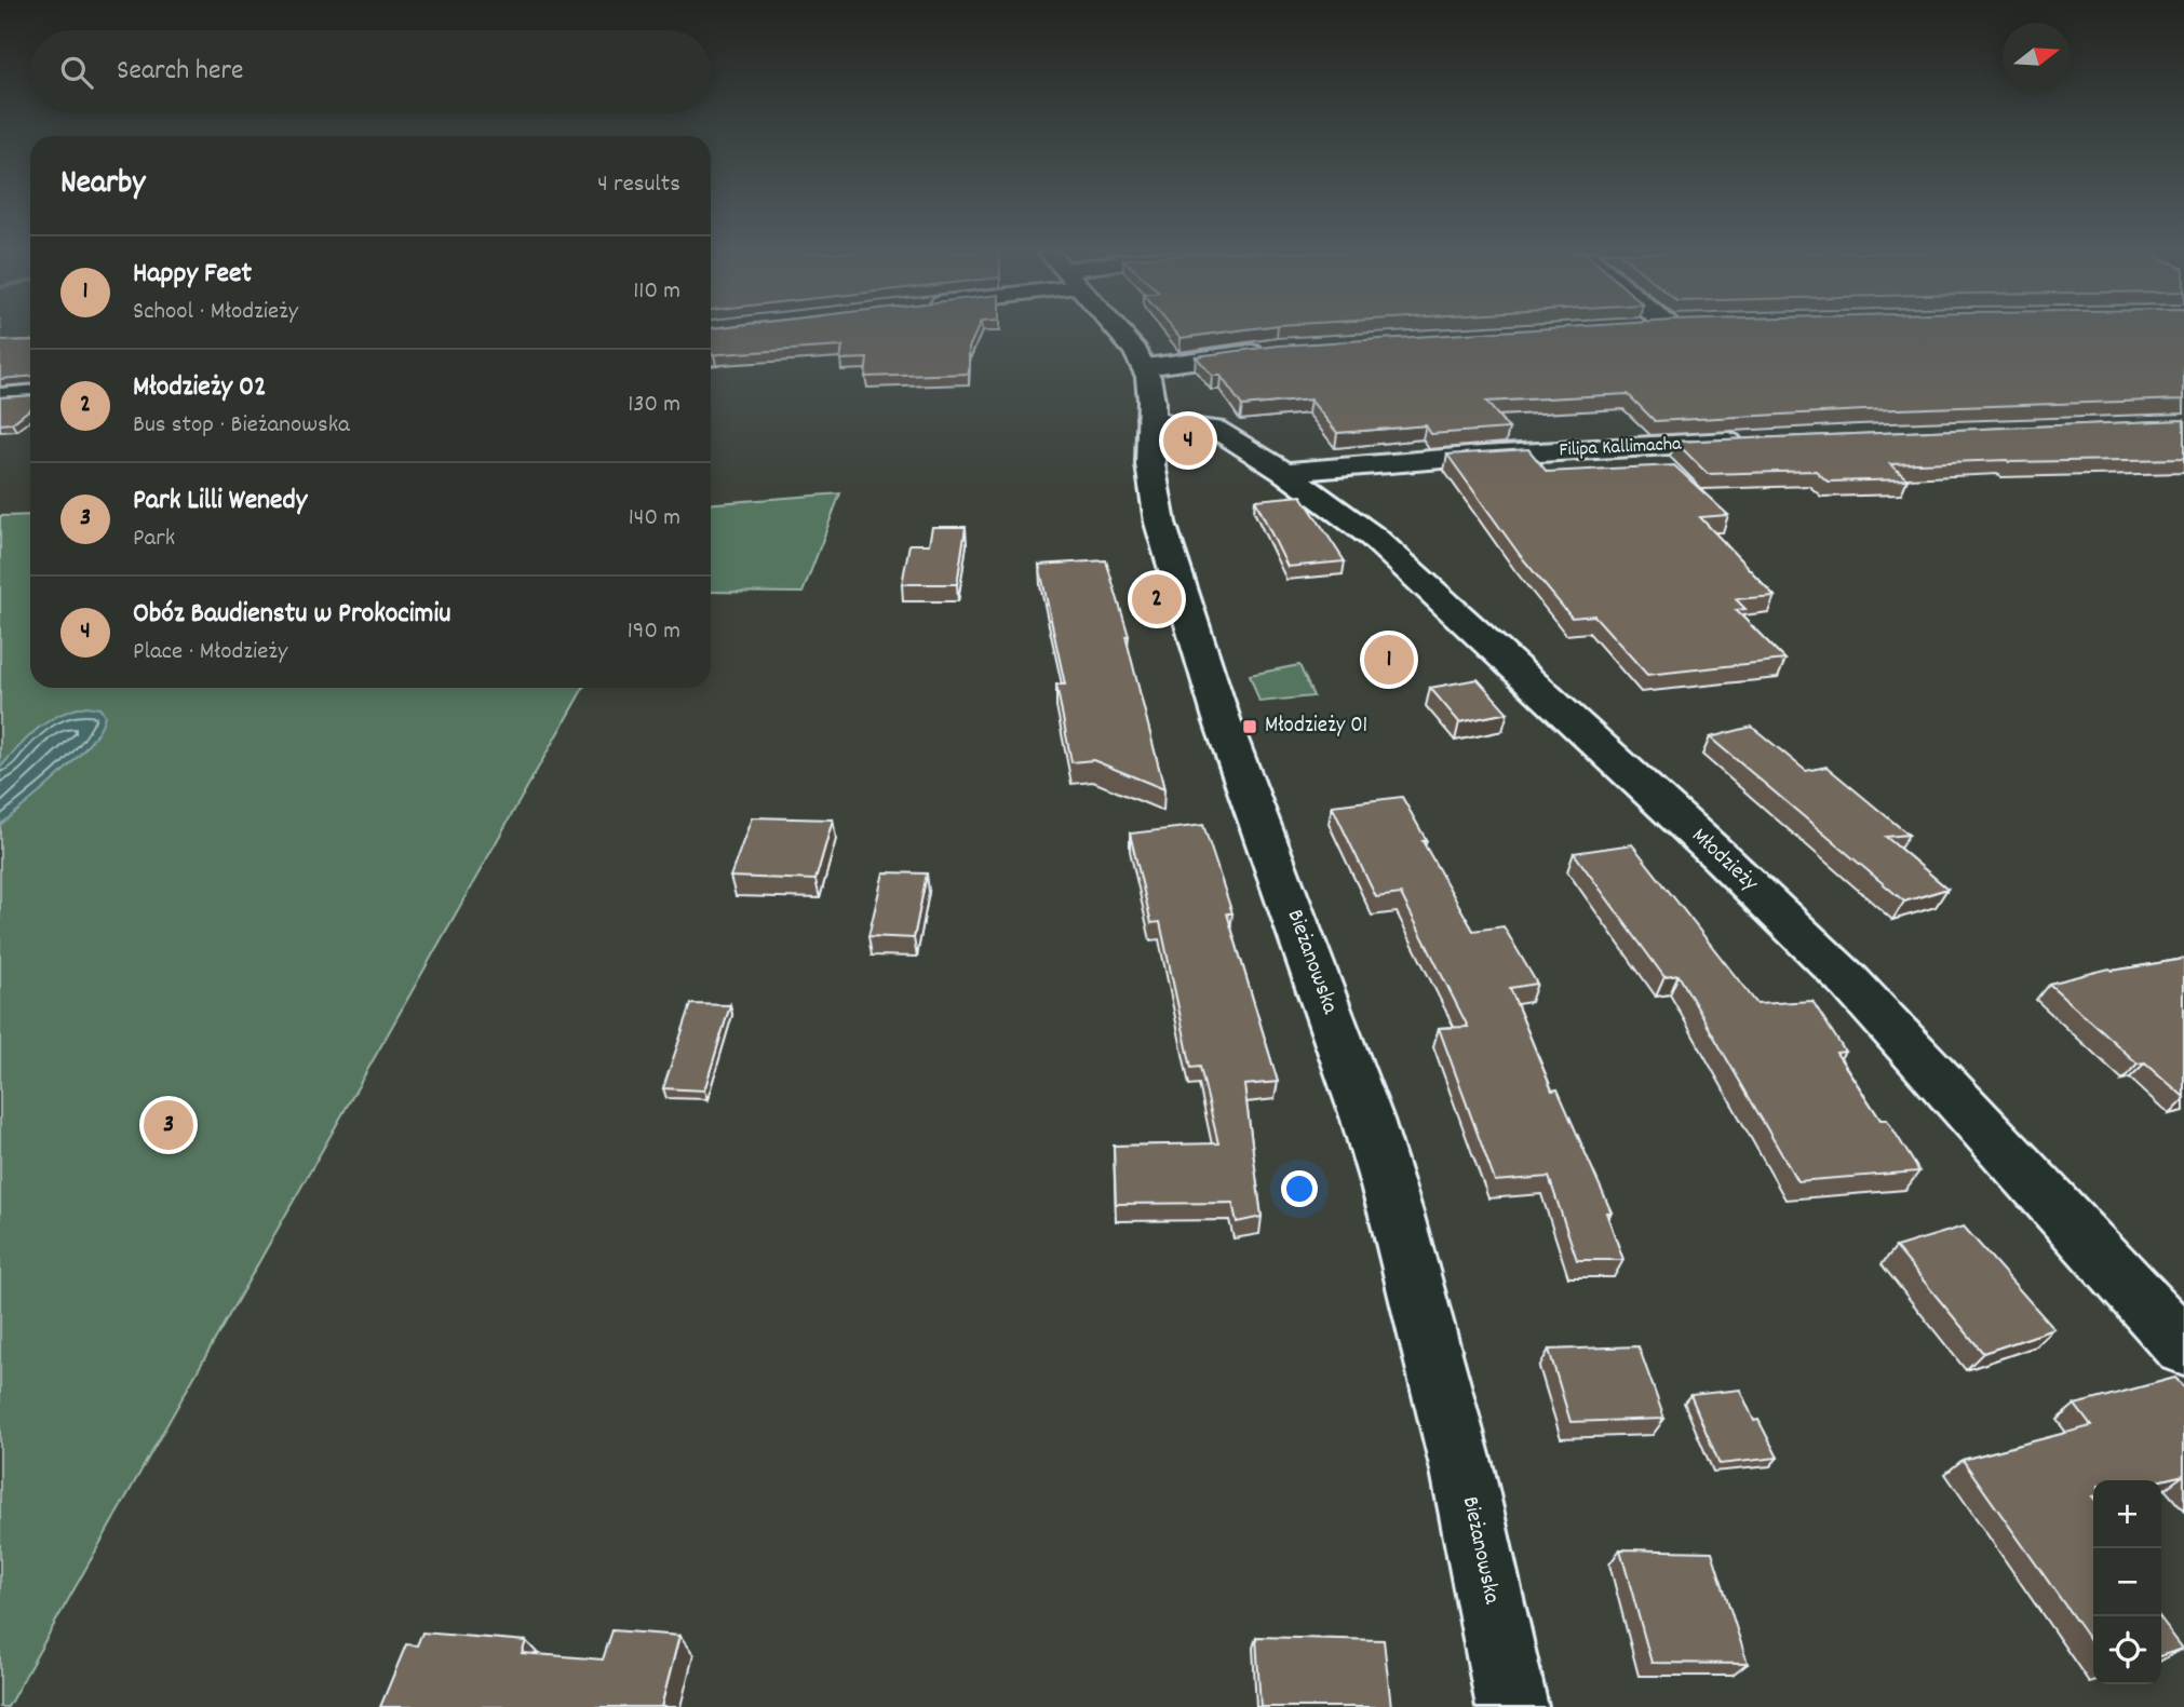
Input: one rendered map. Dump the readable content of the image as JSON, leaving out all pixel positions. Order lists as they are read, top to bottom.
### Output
{
  "streets": {
    "street": ["Filipa Kallimacha", "Młodzieży", "Bieżanowska"]
  },
  "crossings": [
    ["Filipa Kallimacha", "Młodzieży"],
    ["Młodzieży", "Bieżanowska"]
  ],
  "places": {
    "transit": ["Młodzieży 01"]
  },
  "north": "right",
  "page": {
    "search": "Search here",
    "heading": ["Nearby", "4 results"],
    "list": [
      {
        "mark": "1",
        "name": "Happy Feet",
        "note": "School · Młodzieży",
        "value": "110 m"
      },
      {
        "mark": "2",
        "name": "Młodzieży 02",
        "note": "Bus stop · Bieżanowska",
        "value": "130 m"
      },
      {
        "mark": "3",
        "name": "Park Lilli Wenedy",
        "note": "Park",
        "value": "140 m"
      },
      {
        "mark": "4",
        "name": "Obóz Baudienstu w Prokocimiu",
        "note": "Place · Młodzieży",
        "value": "190 m"
      }
    ],
    "pins": [
      "4",
      "2",
      "1",
      "3"
    ],
    "map_buttons": ["+", "−"]
  }
}
